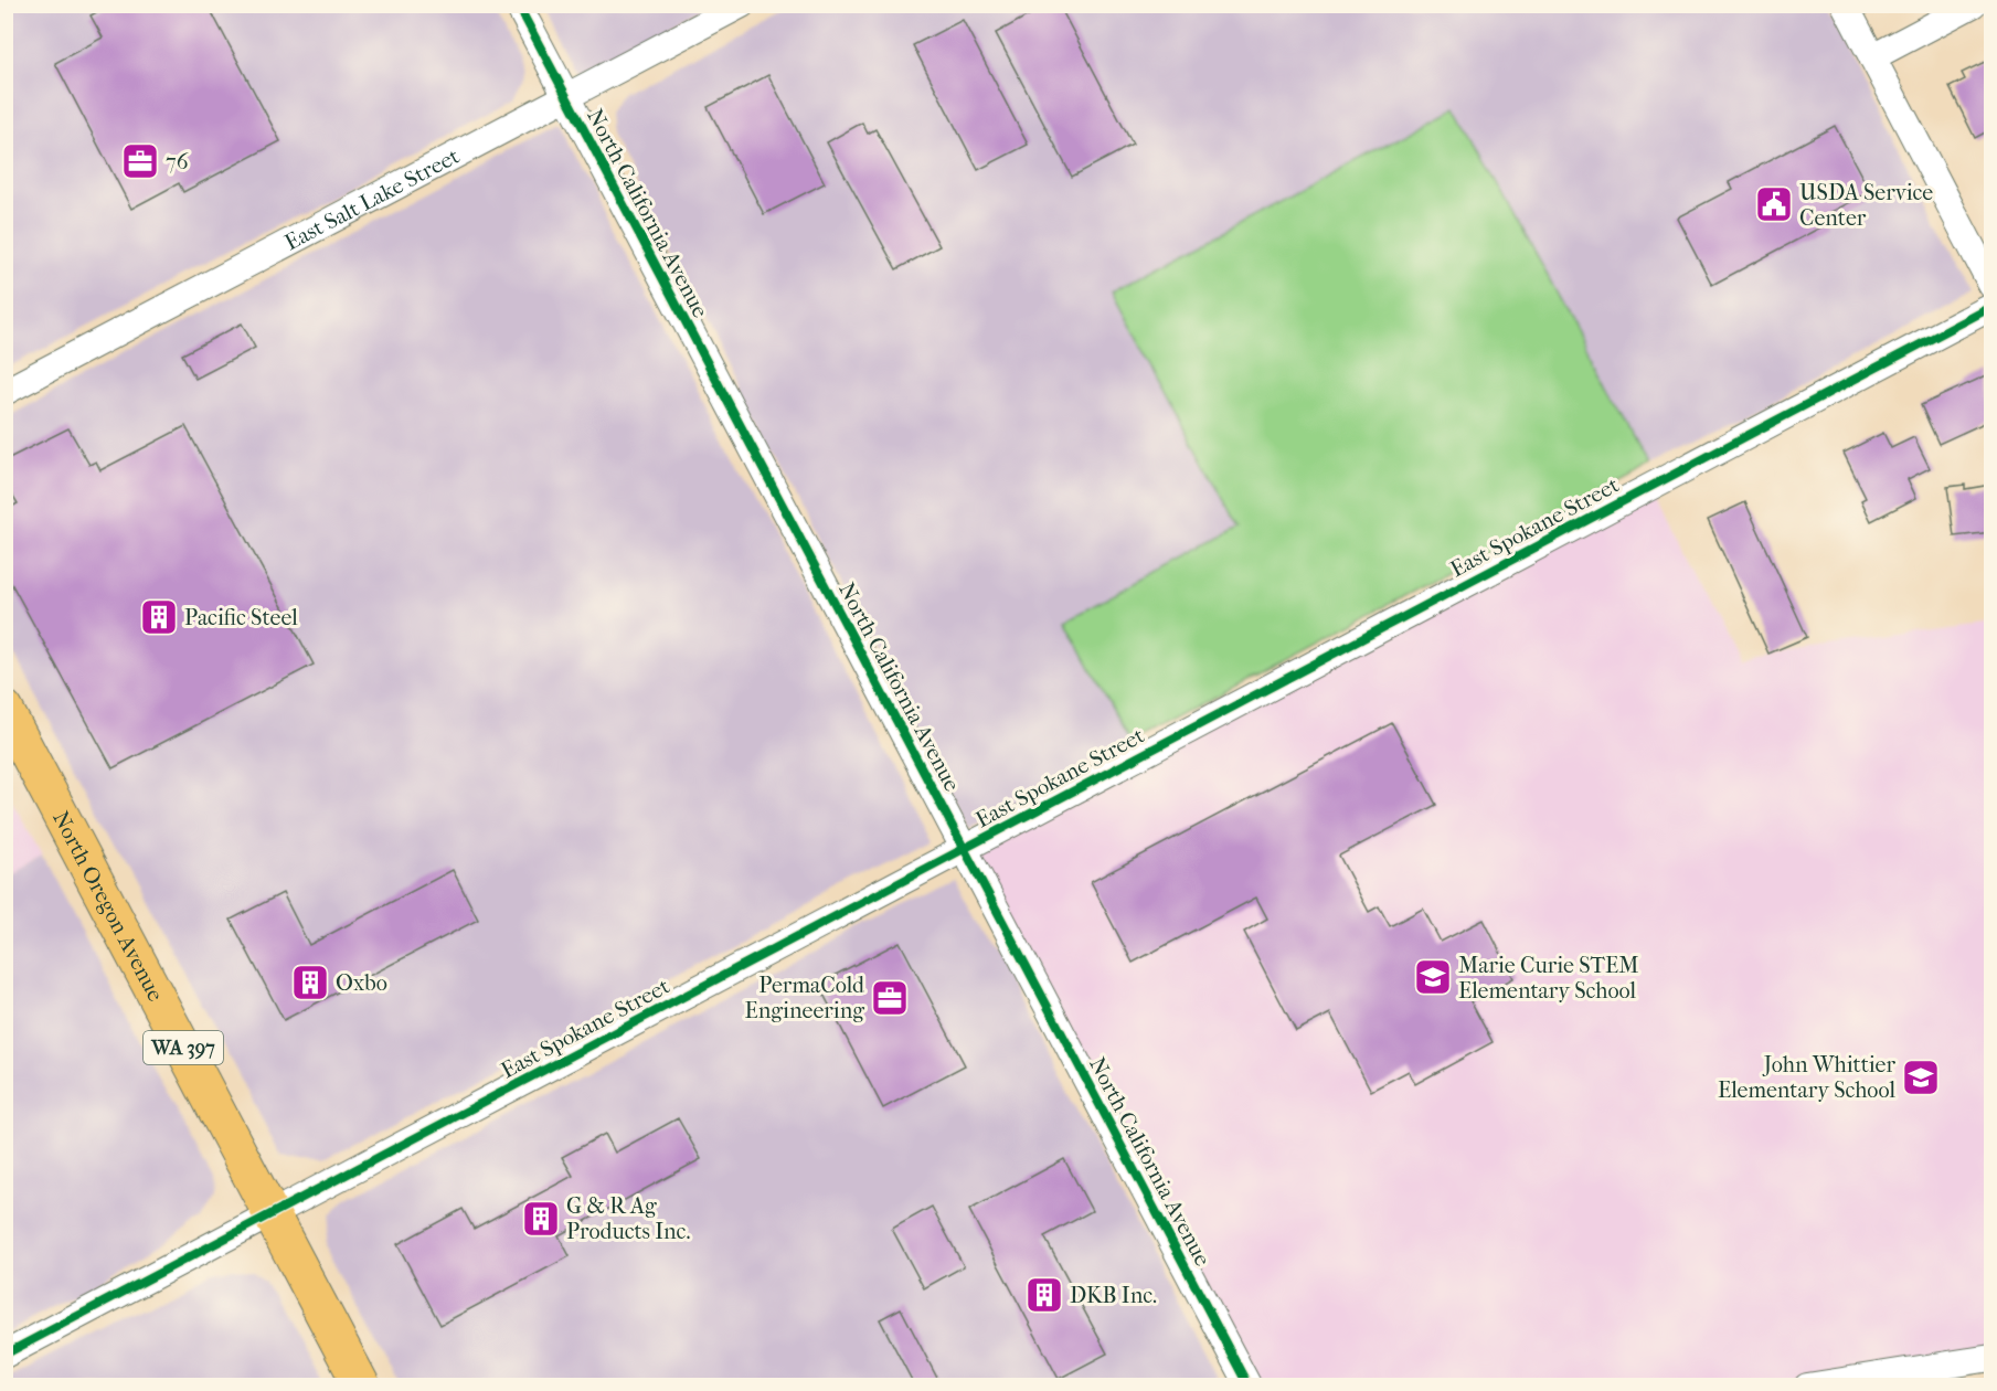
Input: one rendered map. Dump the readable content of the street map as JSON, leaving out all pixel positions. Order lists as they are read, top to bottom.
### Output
{
  "streets": {
    "main road": ["North Oregon Avenue", "WA 397"],
    "street": ["East Salt Lake Street", "North California Avenue", "East Spokane Street"]
  },
  "crossings": [
    ["East Salt Lake Street", "North California Avenue"],
    ["North California Avenue", "East Spokane Street"],
    ["East Spokane Street", "North Oregon Avenue"]
  ],
  "places": {
    "office": ["76", "PermaCold Engineering"],
    "public building": ["USDA Service Center"],
    "building": [
      "Pacific Steel",
      "Oxbo",
      "G & R Ag Products Inc.",
      "DKB Inc."
    ],
    "school or university": ["Marie Curie STEM Elementary School", "John Whittier Elementary School"]
  }
}
